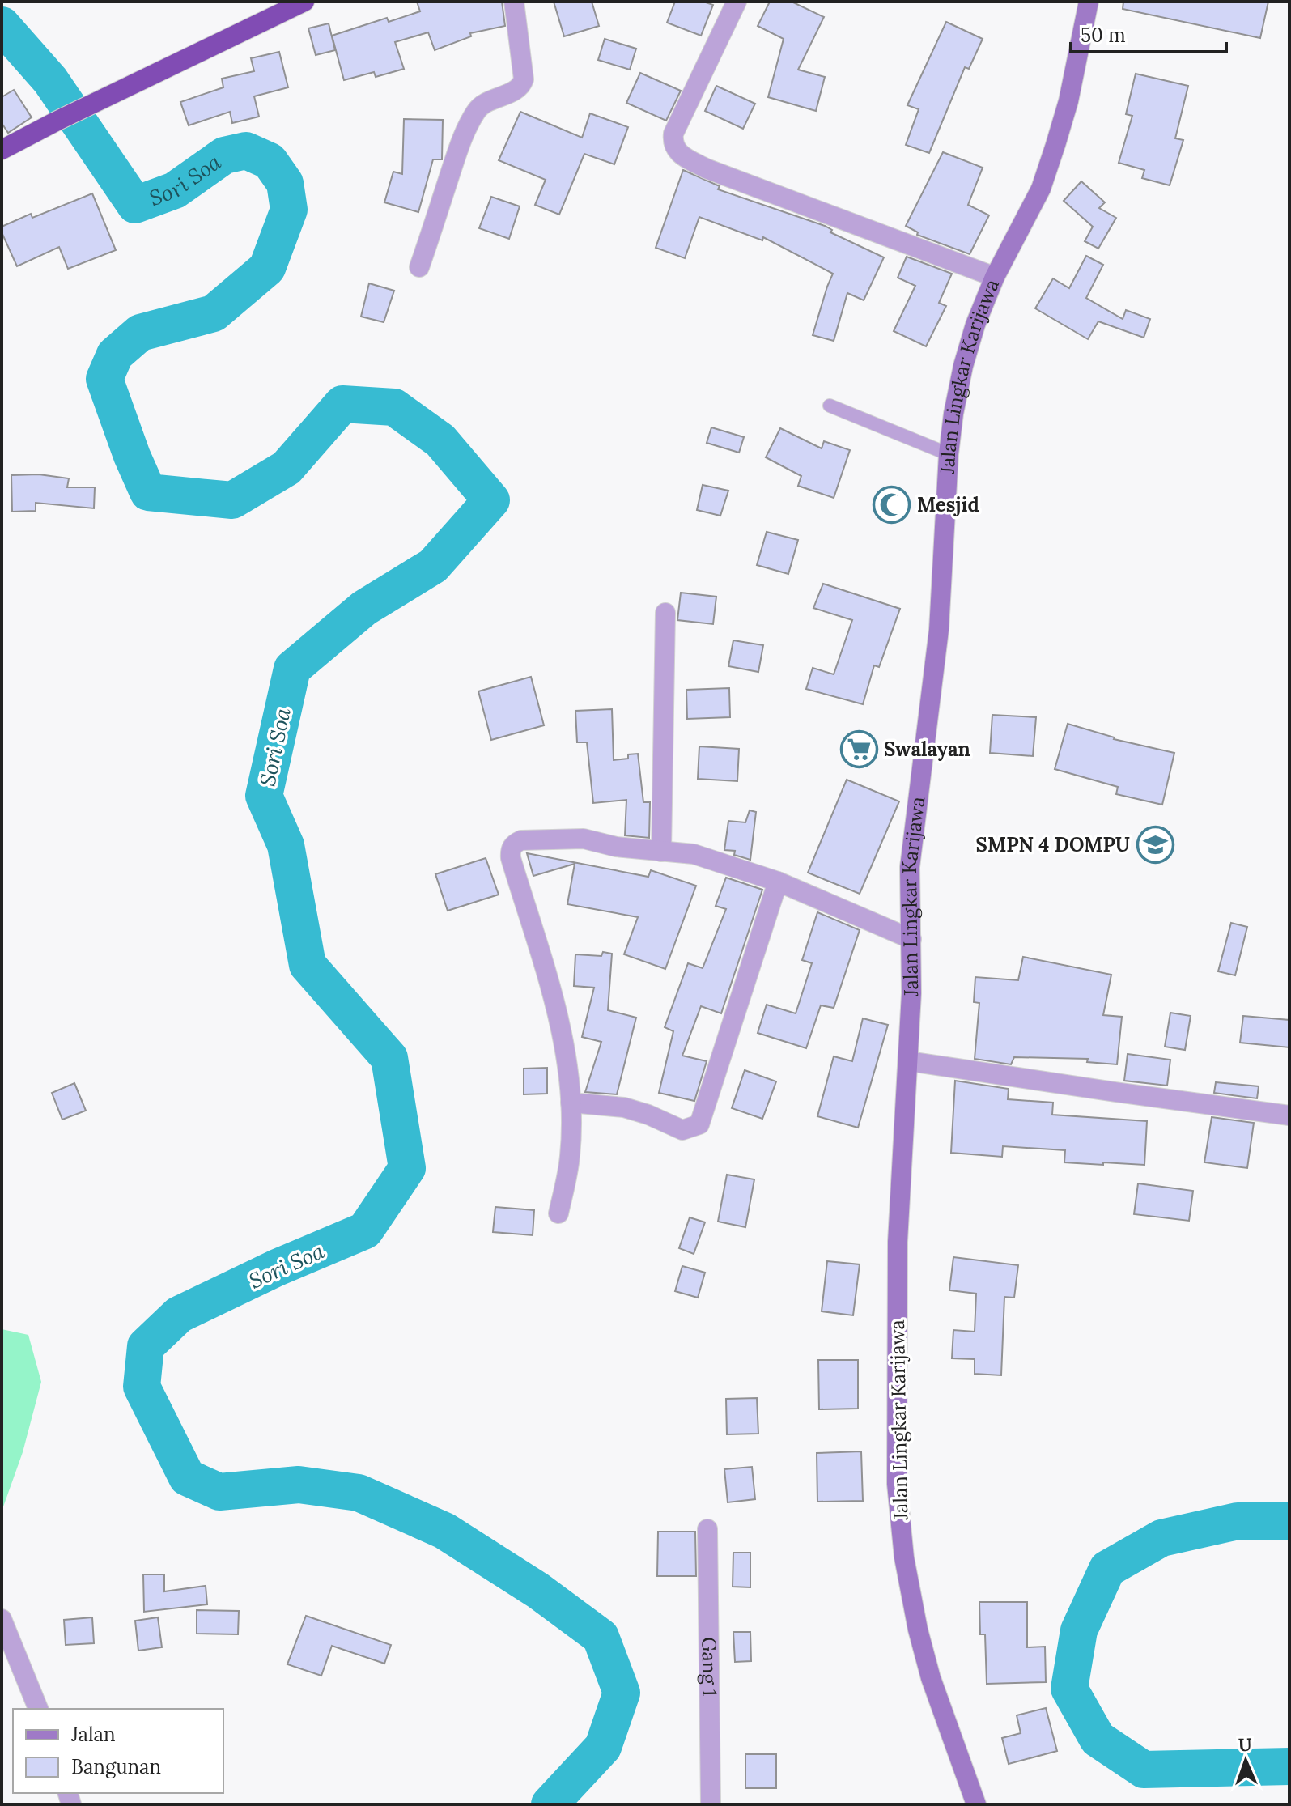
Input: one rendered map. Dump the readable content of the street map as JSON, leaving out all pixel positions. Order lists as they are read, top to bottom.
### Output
{
  "streets": {
    "main road": ["Jalan Lingkar Karijawa"],
    "street": ["Gang 1"]
  },
  "water": ["Sori Soa"],
  "places": {
    "mosque": ["Mesjid"],
    "supermarket": ["Swalayan"],
    "school or university": ["SMPN 4 DOMPU"]
  },
  "legend": ["Jalan", "Bangunan"],
  "scale_bar": "50 m",
  "north": "top"
}
